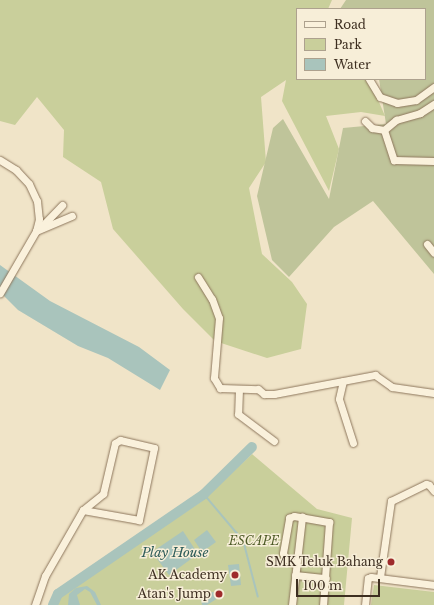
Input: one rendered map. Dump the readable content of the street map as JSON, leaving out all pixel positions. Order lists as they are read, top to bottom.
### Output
{
  "water": ["Play House"],
  "parks": ["ESCAPE"],
  "places": ["SMK Teluk Bahang", "AK Academy", "Atan's Jump"],
  "legend": ["Road", "Park", "Water"],
  "scale_bar": "100 m"
}
